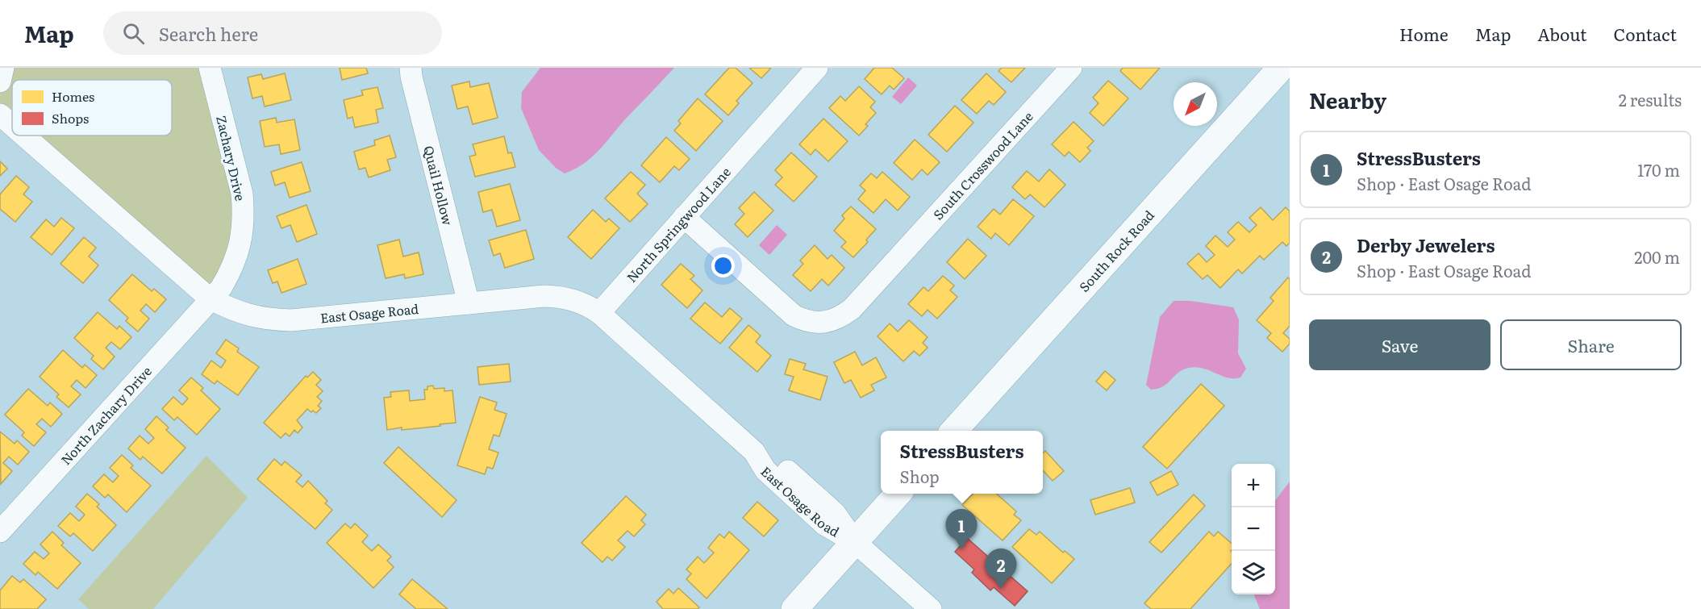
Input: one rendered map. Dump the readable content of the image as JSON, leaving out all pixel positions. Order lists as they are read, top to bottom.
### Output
{
  "streets": {
    "main road": ["South Rock Road"],
    "street": [
      "Zachary Drive",
      "South Crosswood Lane",
      "Quail Hollow",
      "North Springwood Lane",
      "East Osage Road",
      "North Zachary Drive"
    ]
  },
  "crossings": [
    ["Zachary Drive", "East Osage Road"],
    ["Zachary Drive", "North Zachary Drive"],
    ["South Crosswood Lane", "North Springwood Lane"],
    ["Quail Hollow", "East Osage Road"],
    ["North Springwood Lane", "East Osage Road"],
    ["East Osage Road", "North Zachary Drive"]
  ],
  "legend": ["Homes", "Shops"],
  "north": "bottom left",
  "page": {
    "header": "Map",
    "search": "Search here",
    "nav": [
      "Home",
      "Map",
      "About",
      "Contact"
    ],
    "heading": ["Nearby", "2 results"],
    "list": [
      {
        "mark": "1",
        "name": "StressBusters",
        "note": "Shop · East Osage Road",
        "value": "170 m"
      },
      {
        "mark": "2",
        "name": "Derby Jewelers",
        "note": "Shop · East Osage Road",
        "value": "200 m"
      }
    ],
    "buttons": ["Save", "Share"],
    "popup": ["StressBusters", "Shop"],
    "map_buttons": ["+", "−"],
    "pins": ["1", "2"]
  }
}
